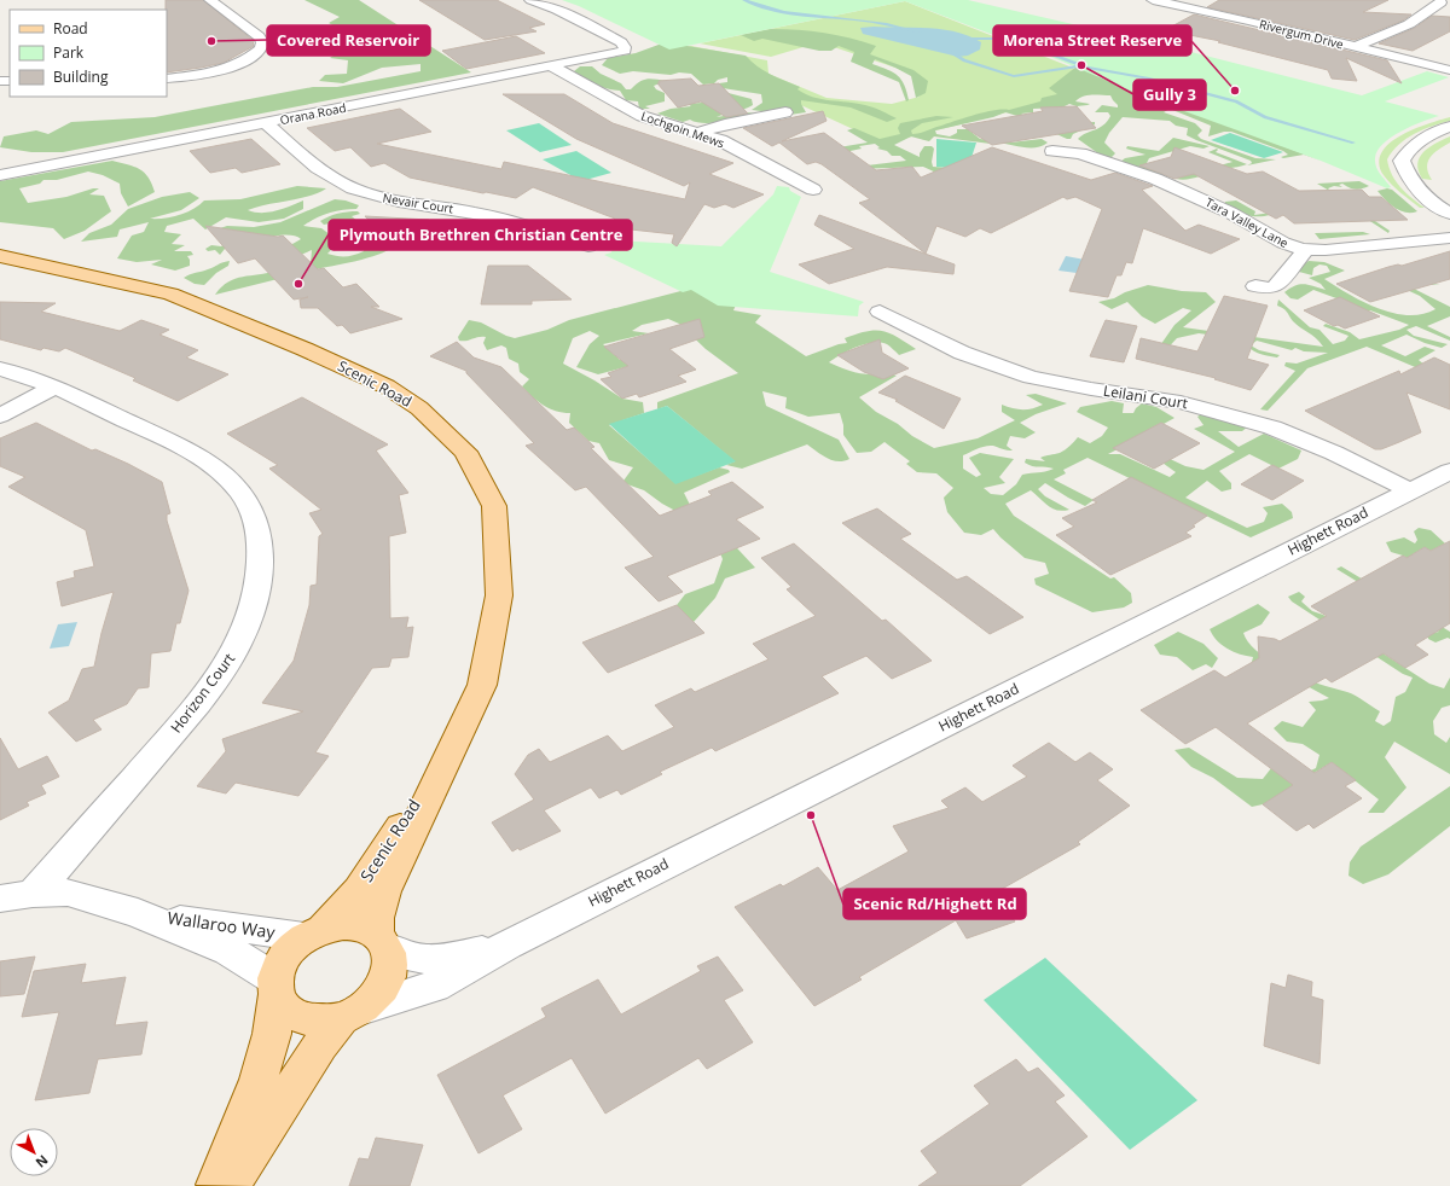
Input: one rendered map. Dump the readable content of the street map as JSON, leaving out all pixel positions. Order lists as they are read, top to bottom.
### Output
{
  "streets": {
    "main road": ["Scenic Road"],
    "street": [
      "Rivergum Drive",
      "Orana Road",
      "Lochgoin Mews",
      "Nevair Court",
      "Tara Valley Lane",
      "Leilani Court",
      "Highett Road",
      "Horizon Court",
      "Wallaroo Way"
    ]
  },
  "crossings": [
    ["Orana Road", "Lochgoin Mews"],
    ["Orana Road", "Nevair Court"],
    ["Scenic Road", "Highett Road"],
    ["Scenic Road", "Wallaroo Way"],
    ["Leilani Court", "Highett Road"],
    ["Highett Road", "Wallaroo Way"],
    ["Horizon Court", "Wallaroo Way"]
  ],
  "places": [
    "Covered Reservoir",
    "Gully 3",
    "Morena Street Reserve",
    "Plymouth Brethren Christian Centre",
    "Scenic Rd/Highett Rd"
  ],
  "legend": ["Road", "Park", "Building"],
  "north": "bottom right"
}
